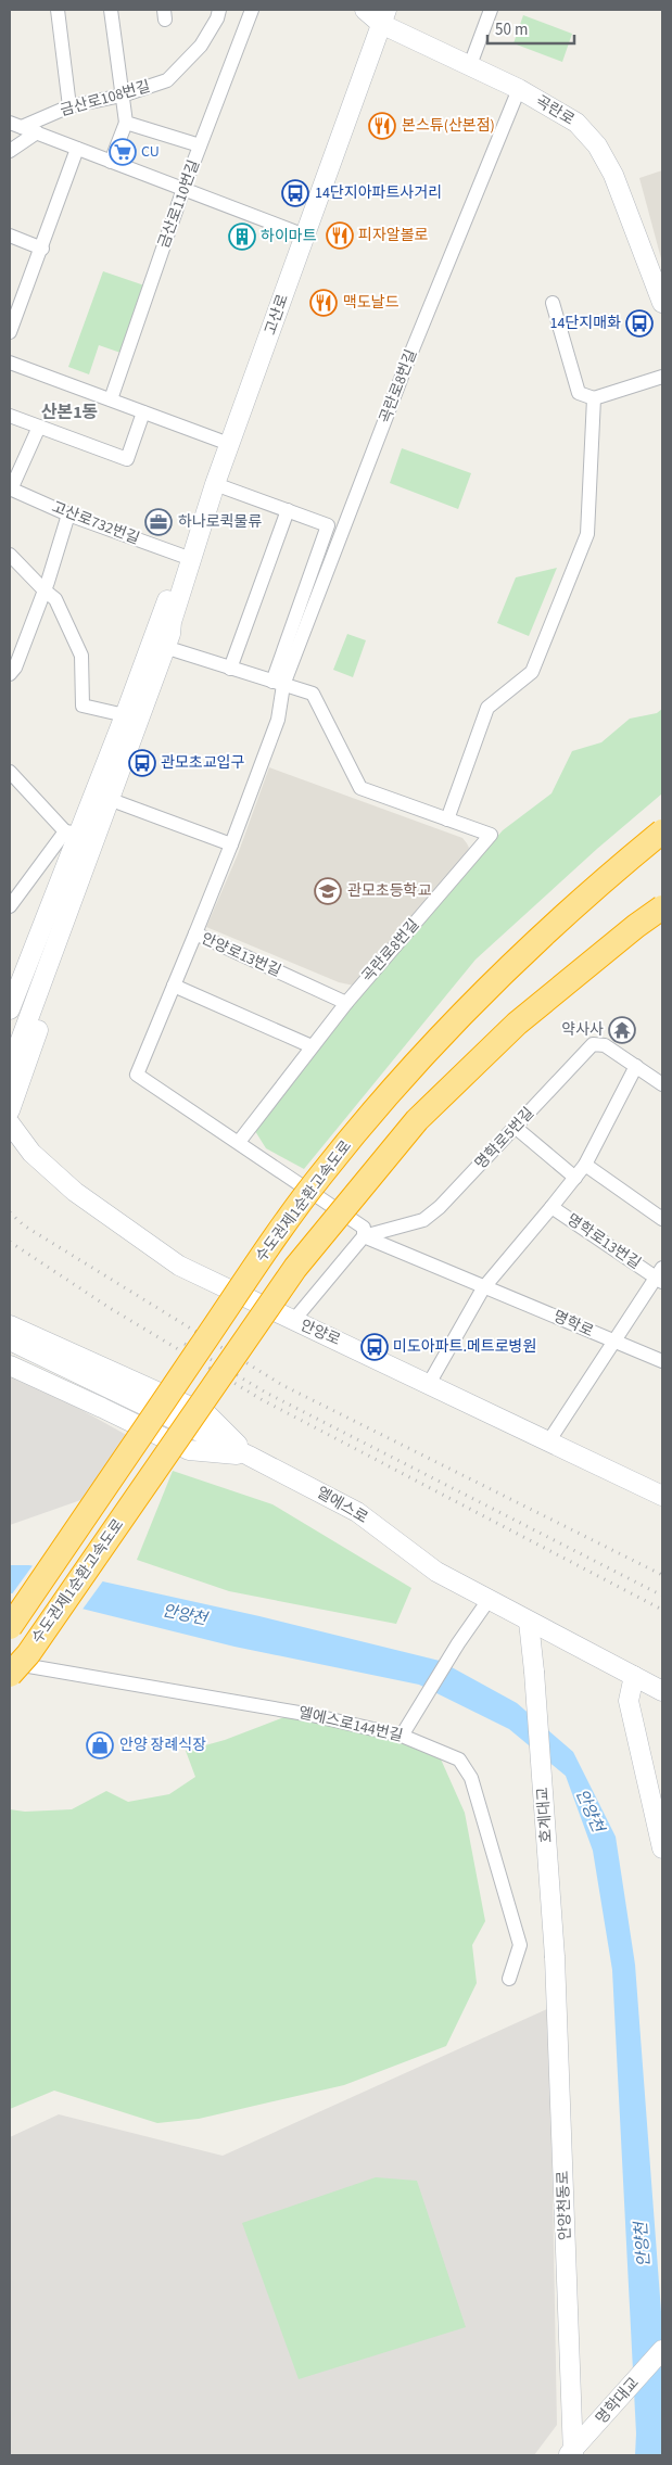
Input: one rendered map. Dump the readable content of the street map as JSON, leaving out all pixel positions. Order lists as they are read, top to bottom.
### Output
{
  "streets": {
    "highway": ["수도권제1순환고속도로"],
    "street": [
      "금산로108번길",
      "곡란로",
      "금산로110번길",
      "고산로",
      "곡란로8번길",
      "고산로732번길",
      "안양로13번길",
      "명학로5번길",
      "명학로13번길",
      "명학로",
      "안양로",
      "엘에스로",
      "엘에스로144번길",
      "호계대교",
      "안양천동로",
      "명학대교"
    ]
  },
  "crossings": [
    ["곡란로", "고산로"],
    ["곡란로", "곡란로8번길"],
    ["곡란로8번길", "안양로13번길"],
    ["안양로13번길", "명학로5번길"],
    ["안양로13번길", "명학로"],
    ["명학로5번길", "명학로"],
    ["명학로13번길", "명학로"],
    ["엘에스로", "호계대교"],
    ["호계대교", "안양천동로"],
    ["안양천동로", "명학대교"]
  ],
  "districts": ["산본1동"],
  "water": ["안양천"],
  "places": {
    "restaurant": ["본스튜(산본점)", "피자알볼로", "맥도날드"],
    "supermarket": ["CU"],
    "bus stop": [
      "14단지아파트사거리",
      "14단지매화",
      "관모초교입구",
      "미도아파트.메트로병원"
    ],
    "building": ["하이마트"],
    "office": ["하나로퀵물류"],
    "school or university": ["관모초등학교"],
    "temple": ["약사사"],
    "shop": ["안양 장례식장"]
  },
  "scale_bar": "50 m"
}
